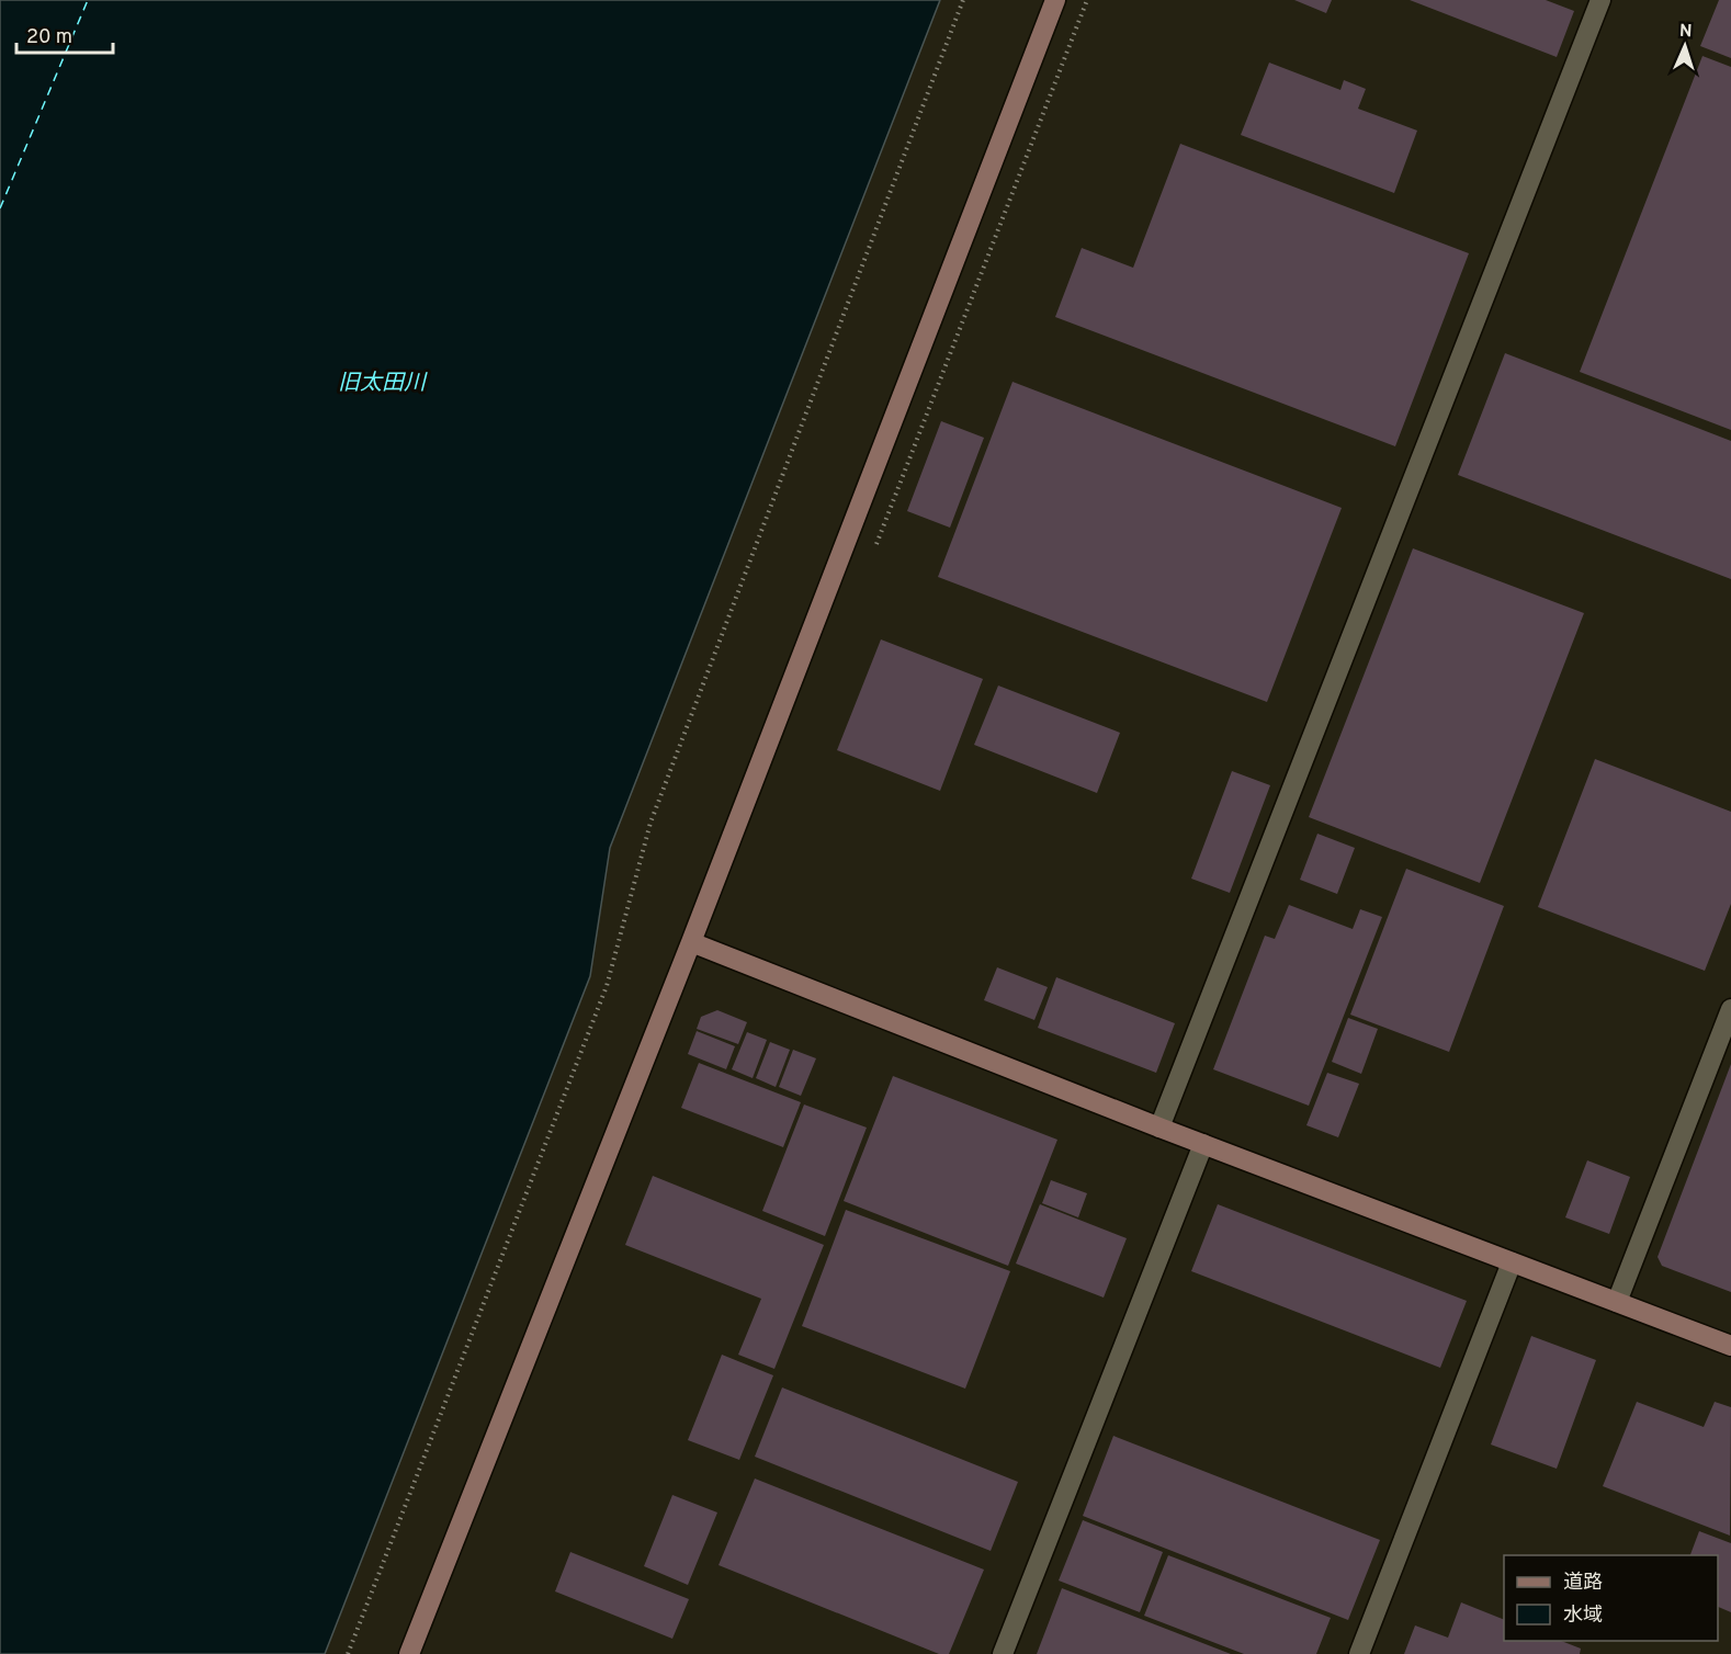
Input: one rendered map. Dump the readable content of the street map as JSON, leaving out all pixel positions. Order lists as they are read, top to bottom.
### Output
{
  "water": ["旧太田川"],
  "legend": ["道路", "水域"],
  "scale_bar": "20 m",
  "north": "top"
}
